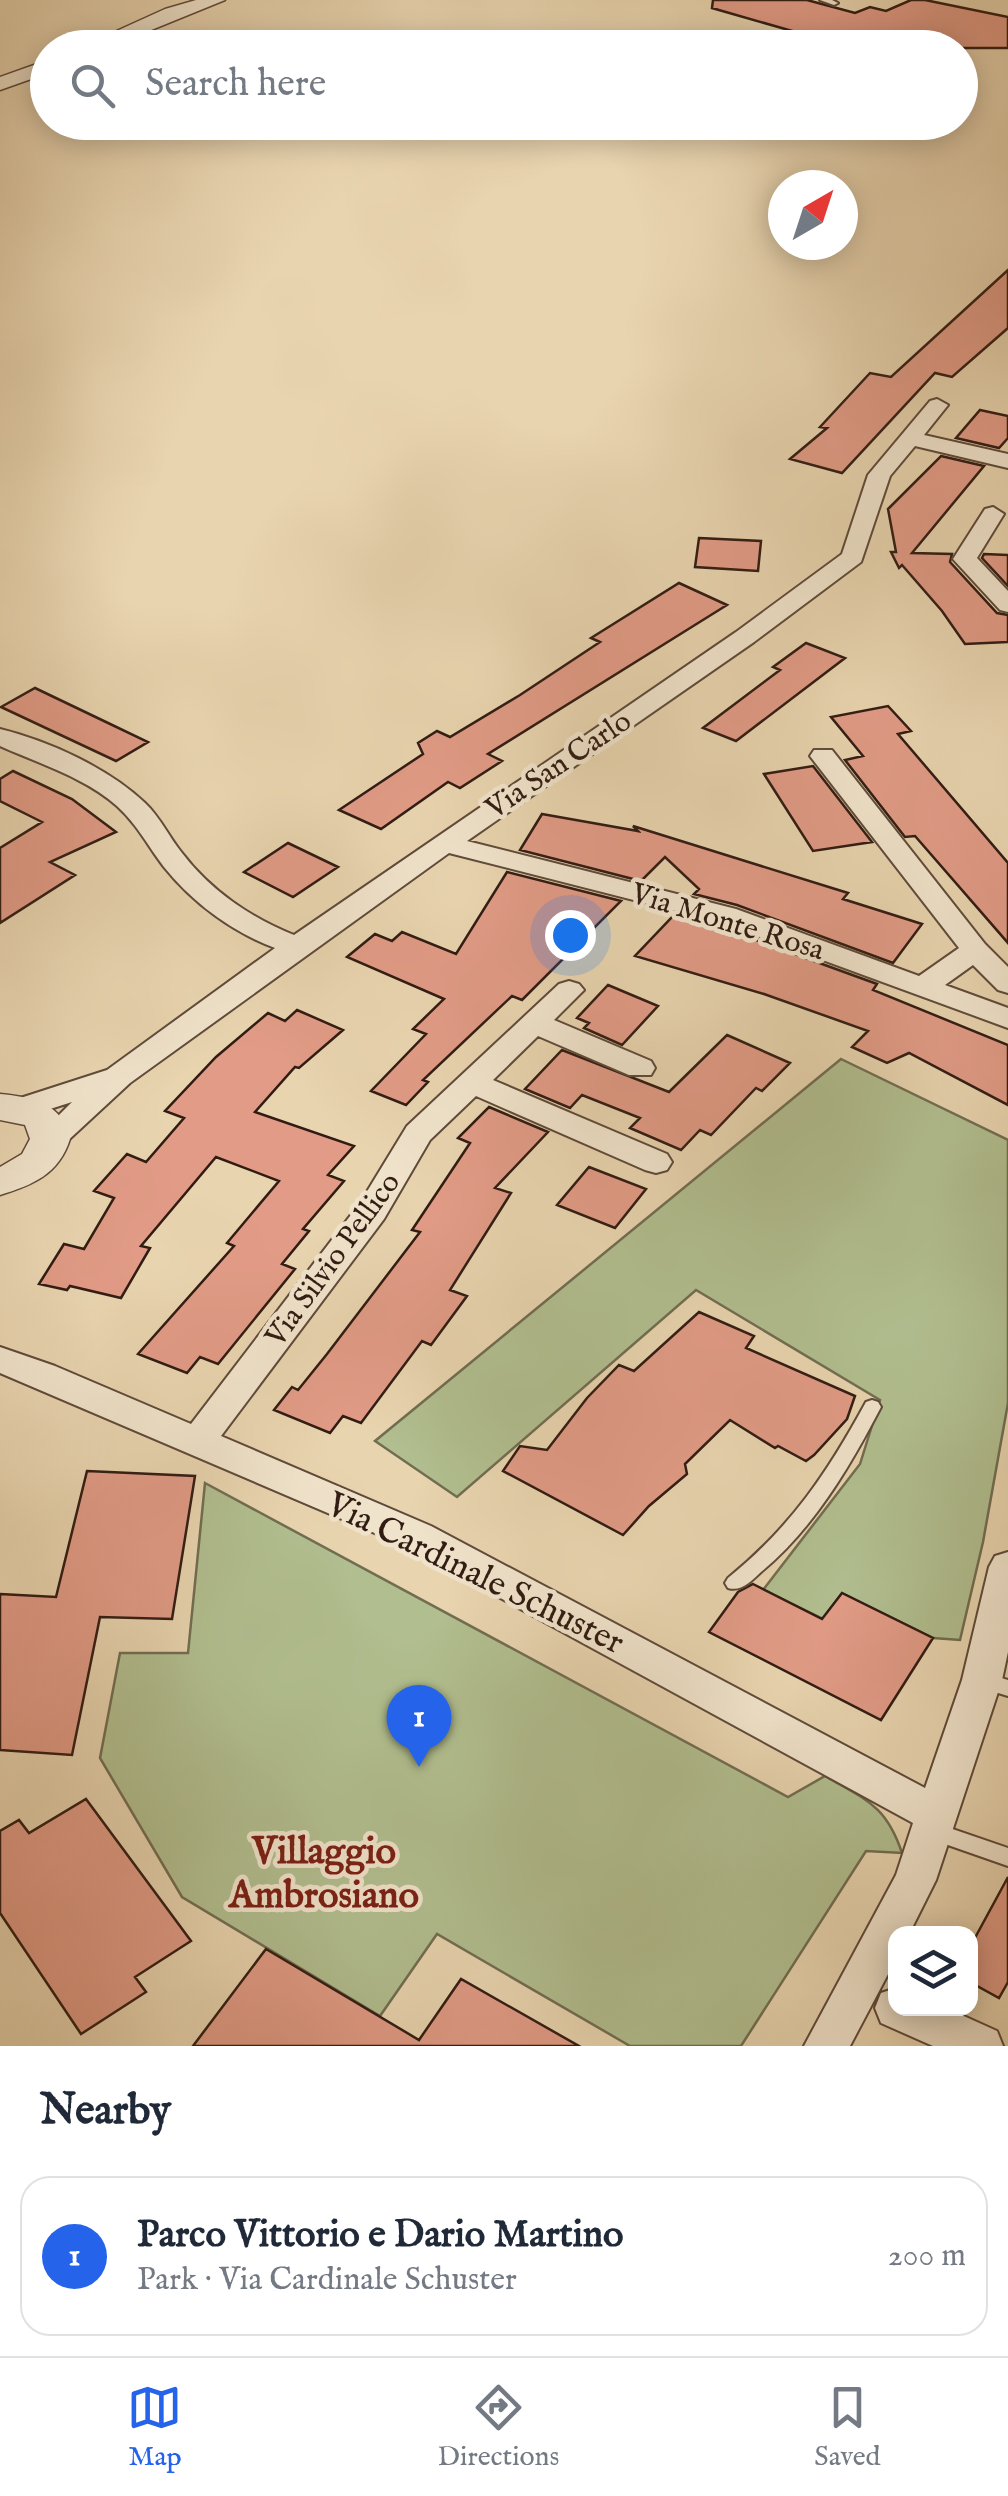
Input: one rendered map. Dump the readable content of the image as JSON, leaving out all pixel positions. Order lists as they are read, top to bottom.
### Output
{
  "streets": {
    "street": [
      "Via San Carlo",
      "Via Monte Rosa",
      "Via Silvio Pellico",
      "Via Cardinale Schuster"
    ]
  },
  "crossings": [
    ["Via San Carlo", "Via Monte Rosa"],
    ["Via Silvio Pellico", "Via Cardinale Schuster"]
  ],
  "districts": ["Villaggio Ambrosiano"],
  "north": "top right",
  "page": {
    "search": "Search here",
    "pins": "1",
    "heading": "Nearby",
    "list": [
      {
        "mark": "1",
        "name": "Parco Vittorio e Dario Martino",
        "note": "Park · Via Cardinale Schuster",
        "value": "200 m"
      }
    ],
    "nav": ["Map", "Directions", "Saved"]
  }
}
